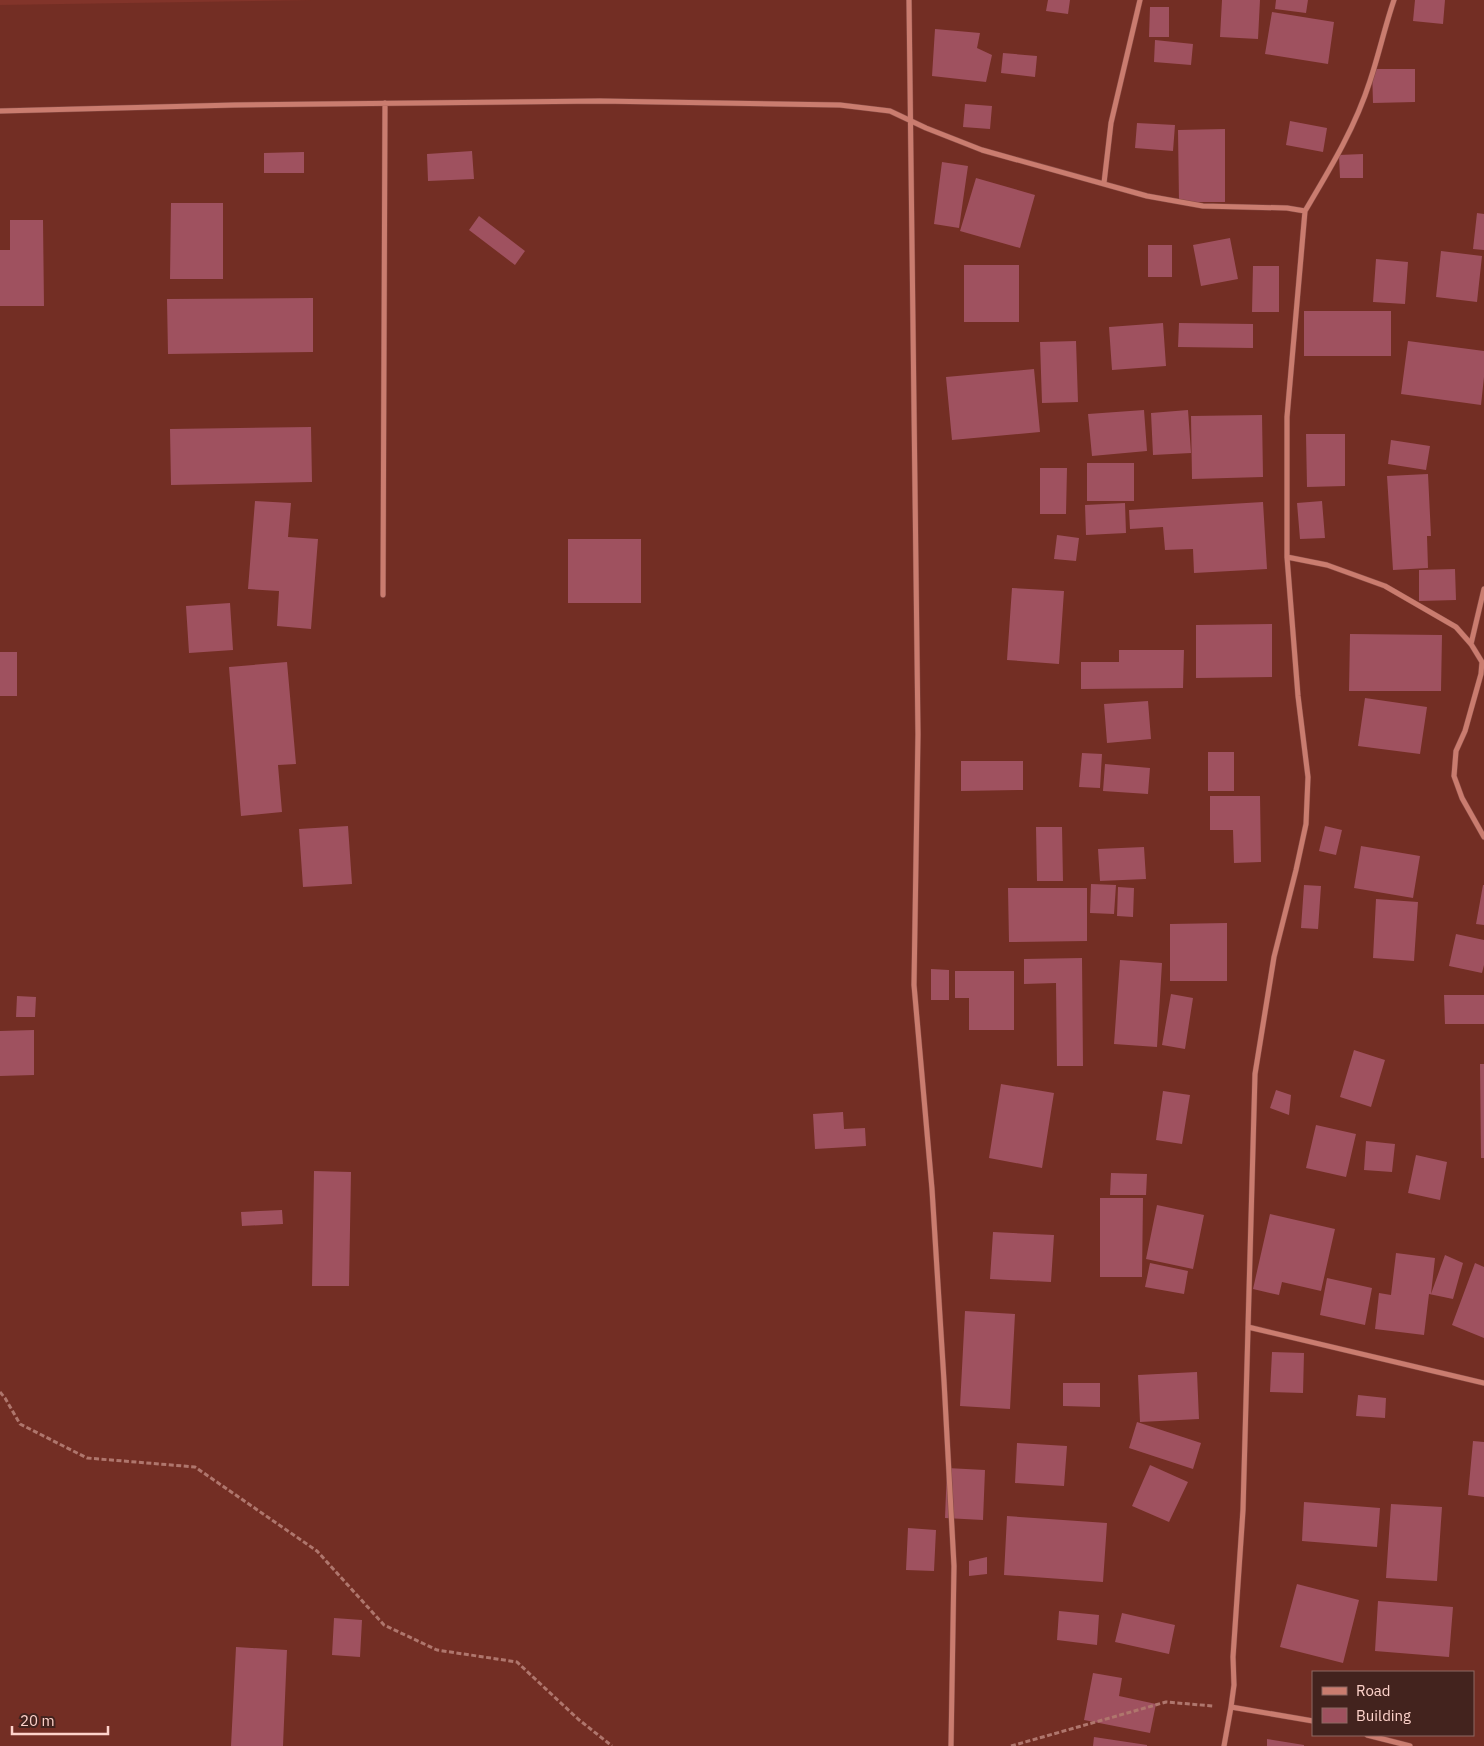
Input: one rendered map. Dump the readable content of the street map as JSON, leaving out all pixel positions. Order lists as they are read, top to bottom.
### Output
{
  "legend": ["Road", "Building"],
  "scale_bar": "20 m"
}
